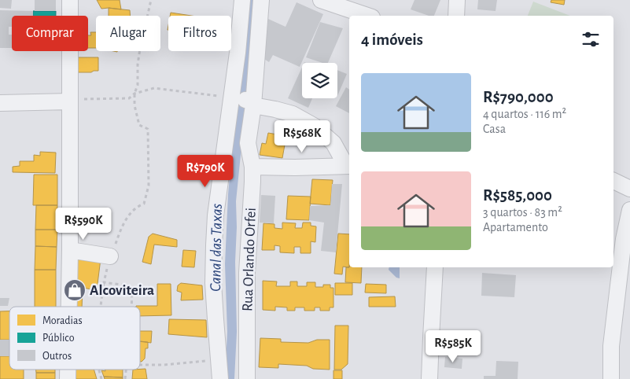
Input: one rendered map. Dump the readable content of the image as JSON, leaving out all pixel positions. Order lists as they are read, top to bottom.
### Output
{
  "streets": {
    "street": ["Rua Orlando Orfei"]
  },
  "water": ["Canal das Taxas"],
  "places": {
    "shop": ["Alcoviteira"]
  },
  "legend": ["Moradias", "Público", "Outros"],
  "page": {
    "chip": ["Comprar", "Alugar", "Filtros"],
    "heading": "4 imóveis",
    "list": [
      {
        "name": "R$790,000",
        "note": "4 quartos · 116 m² · Casa"
      },
      {
        "name": "R$585,000",
        "note": "3 quartos · 83 m² · Apartamento"
      }
    ],
    "price": [
      "R$568K",
      "R$790K",
      "R$590K",
      "R$585K"
    ]
  }
}
